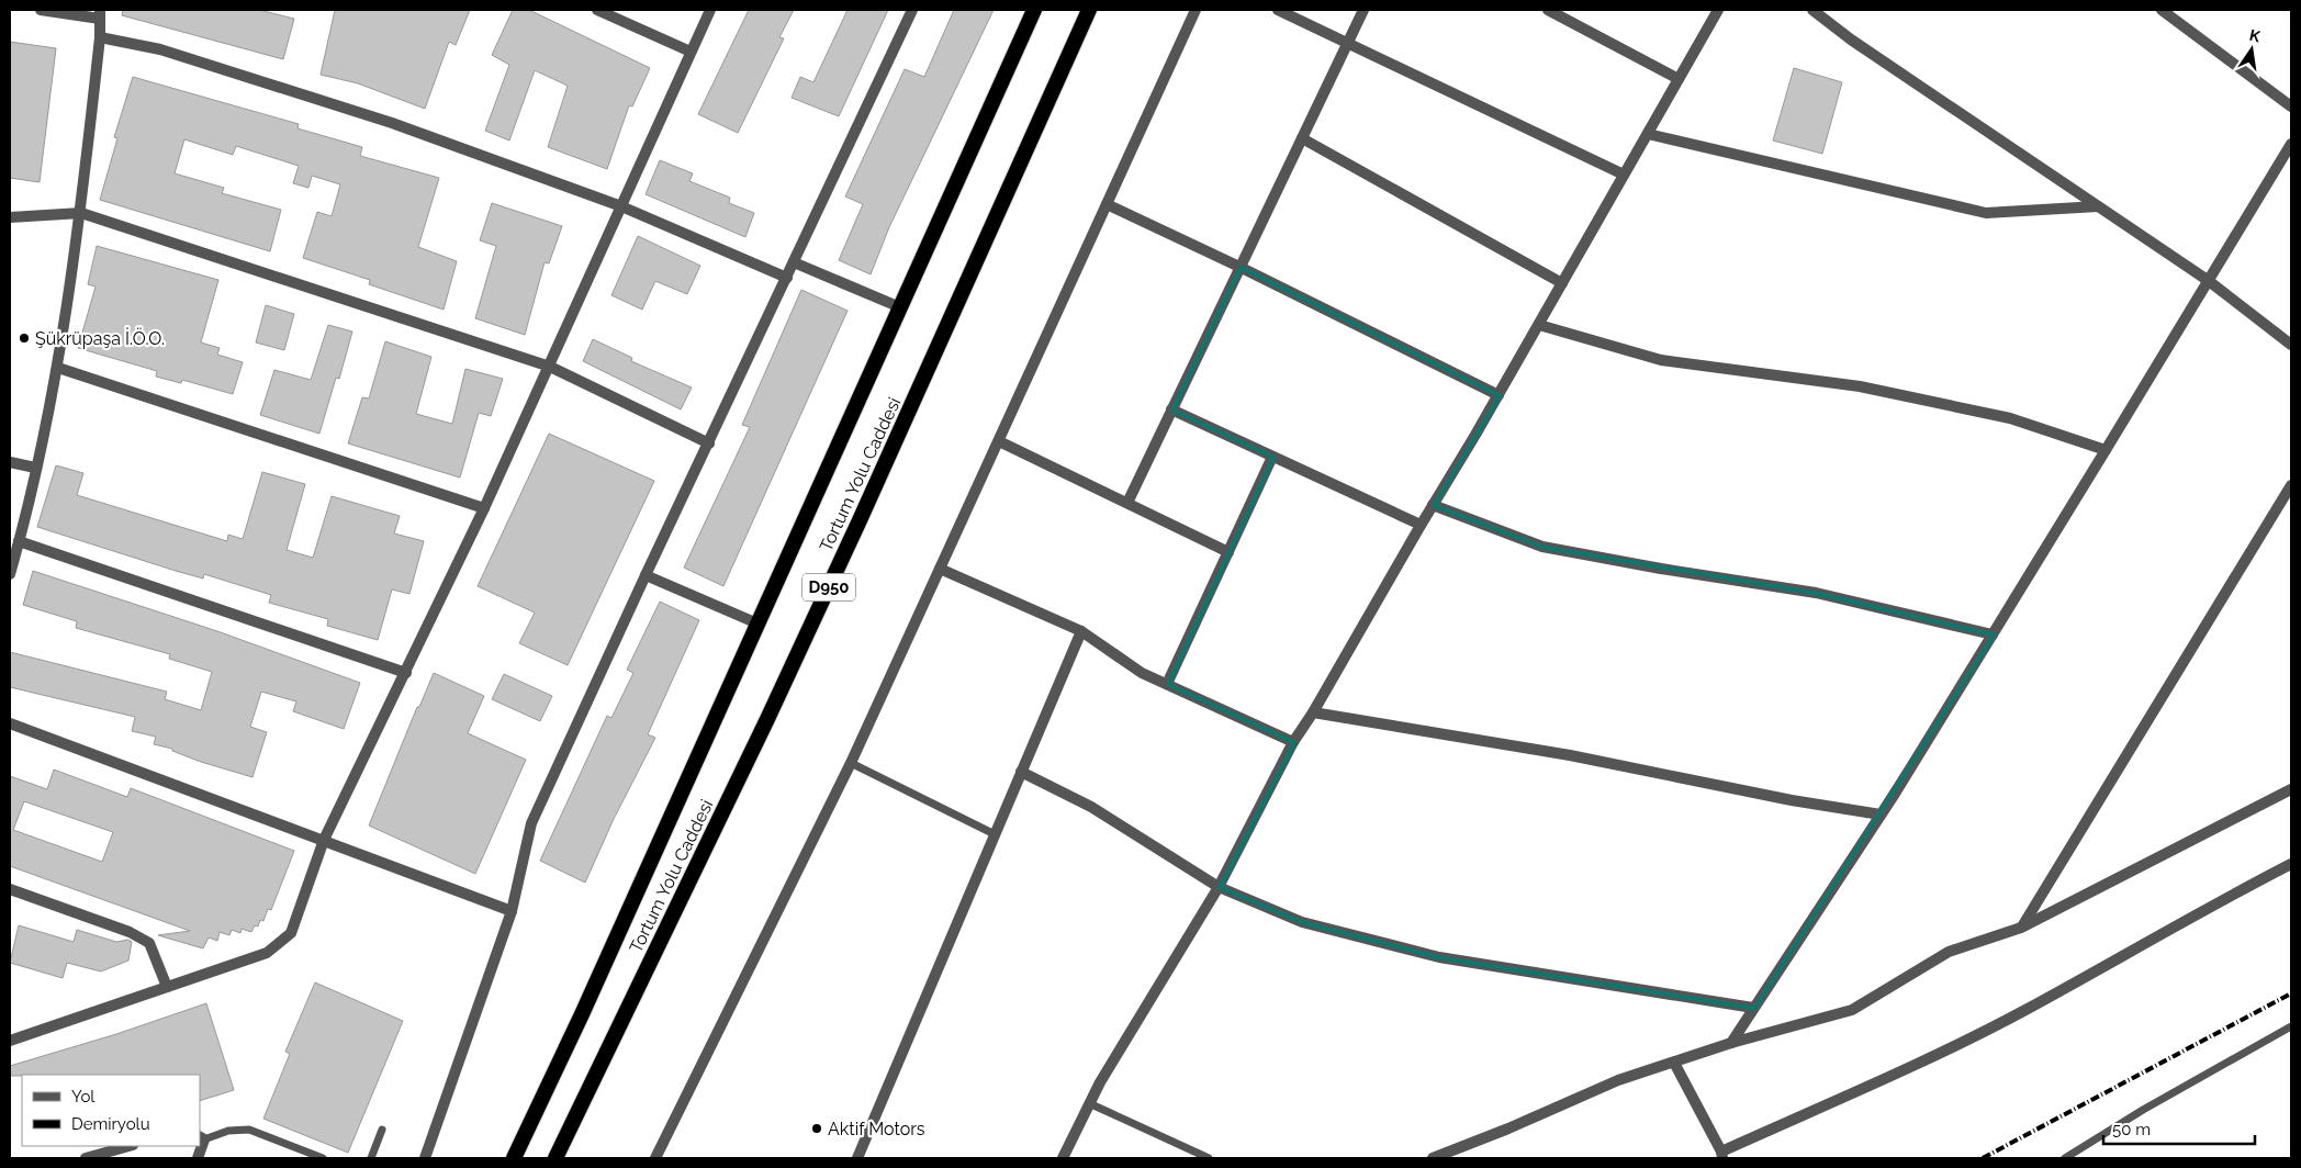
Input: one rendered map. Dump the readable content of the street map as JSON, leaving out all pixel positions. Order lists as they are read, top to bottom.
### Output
{
  "streets": {
    "highway": ["Tortum Yolu Caddesi", "D950"]
  },
  "places": ["Şükrüpaşa İ.Ö.O.", "Aktif Motors"],
  "legend": ["Yol", "Demiryolu"],
  "scale_bar": "50 m",
  "north": "top"
}
